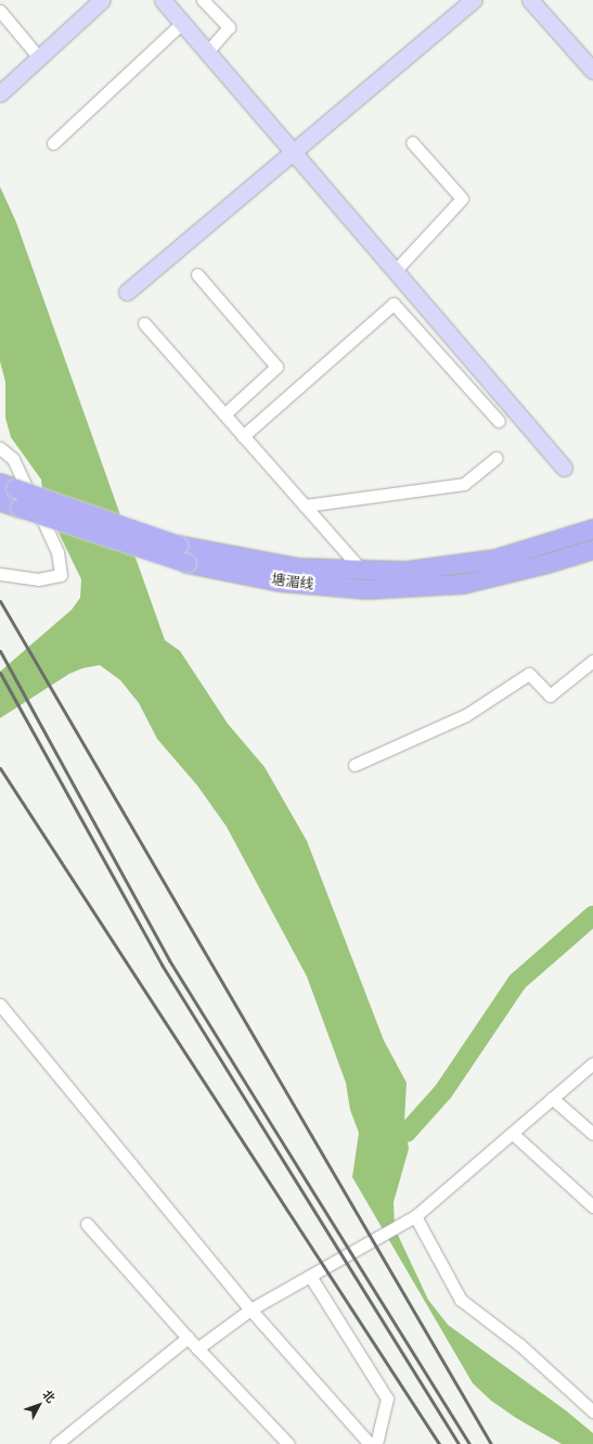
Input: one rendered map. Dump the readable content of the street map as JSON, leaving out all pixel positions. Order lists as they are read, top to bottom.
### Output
{
  "streets": {
    "main road": ["塘湄线"]
  },
  "north": "top right"
}
